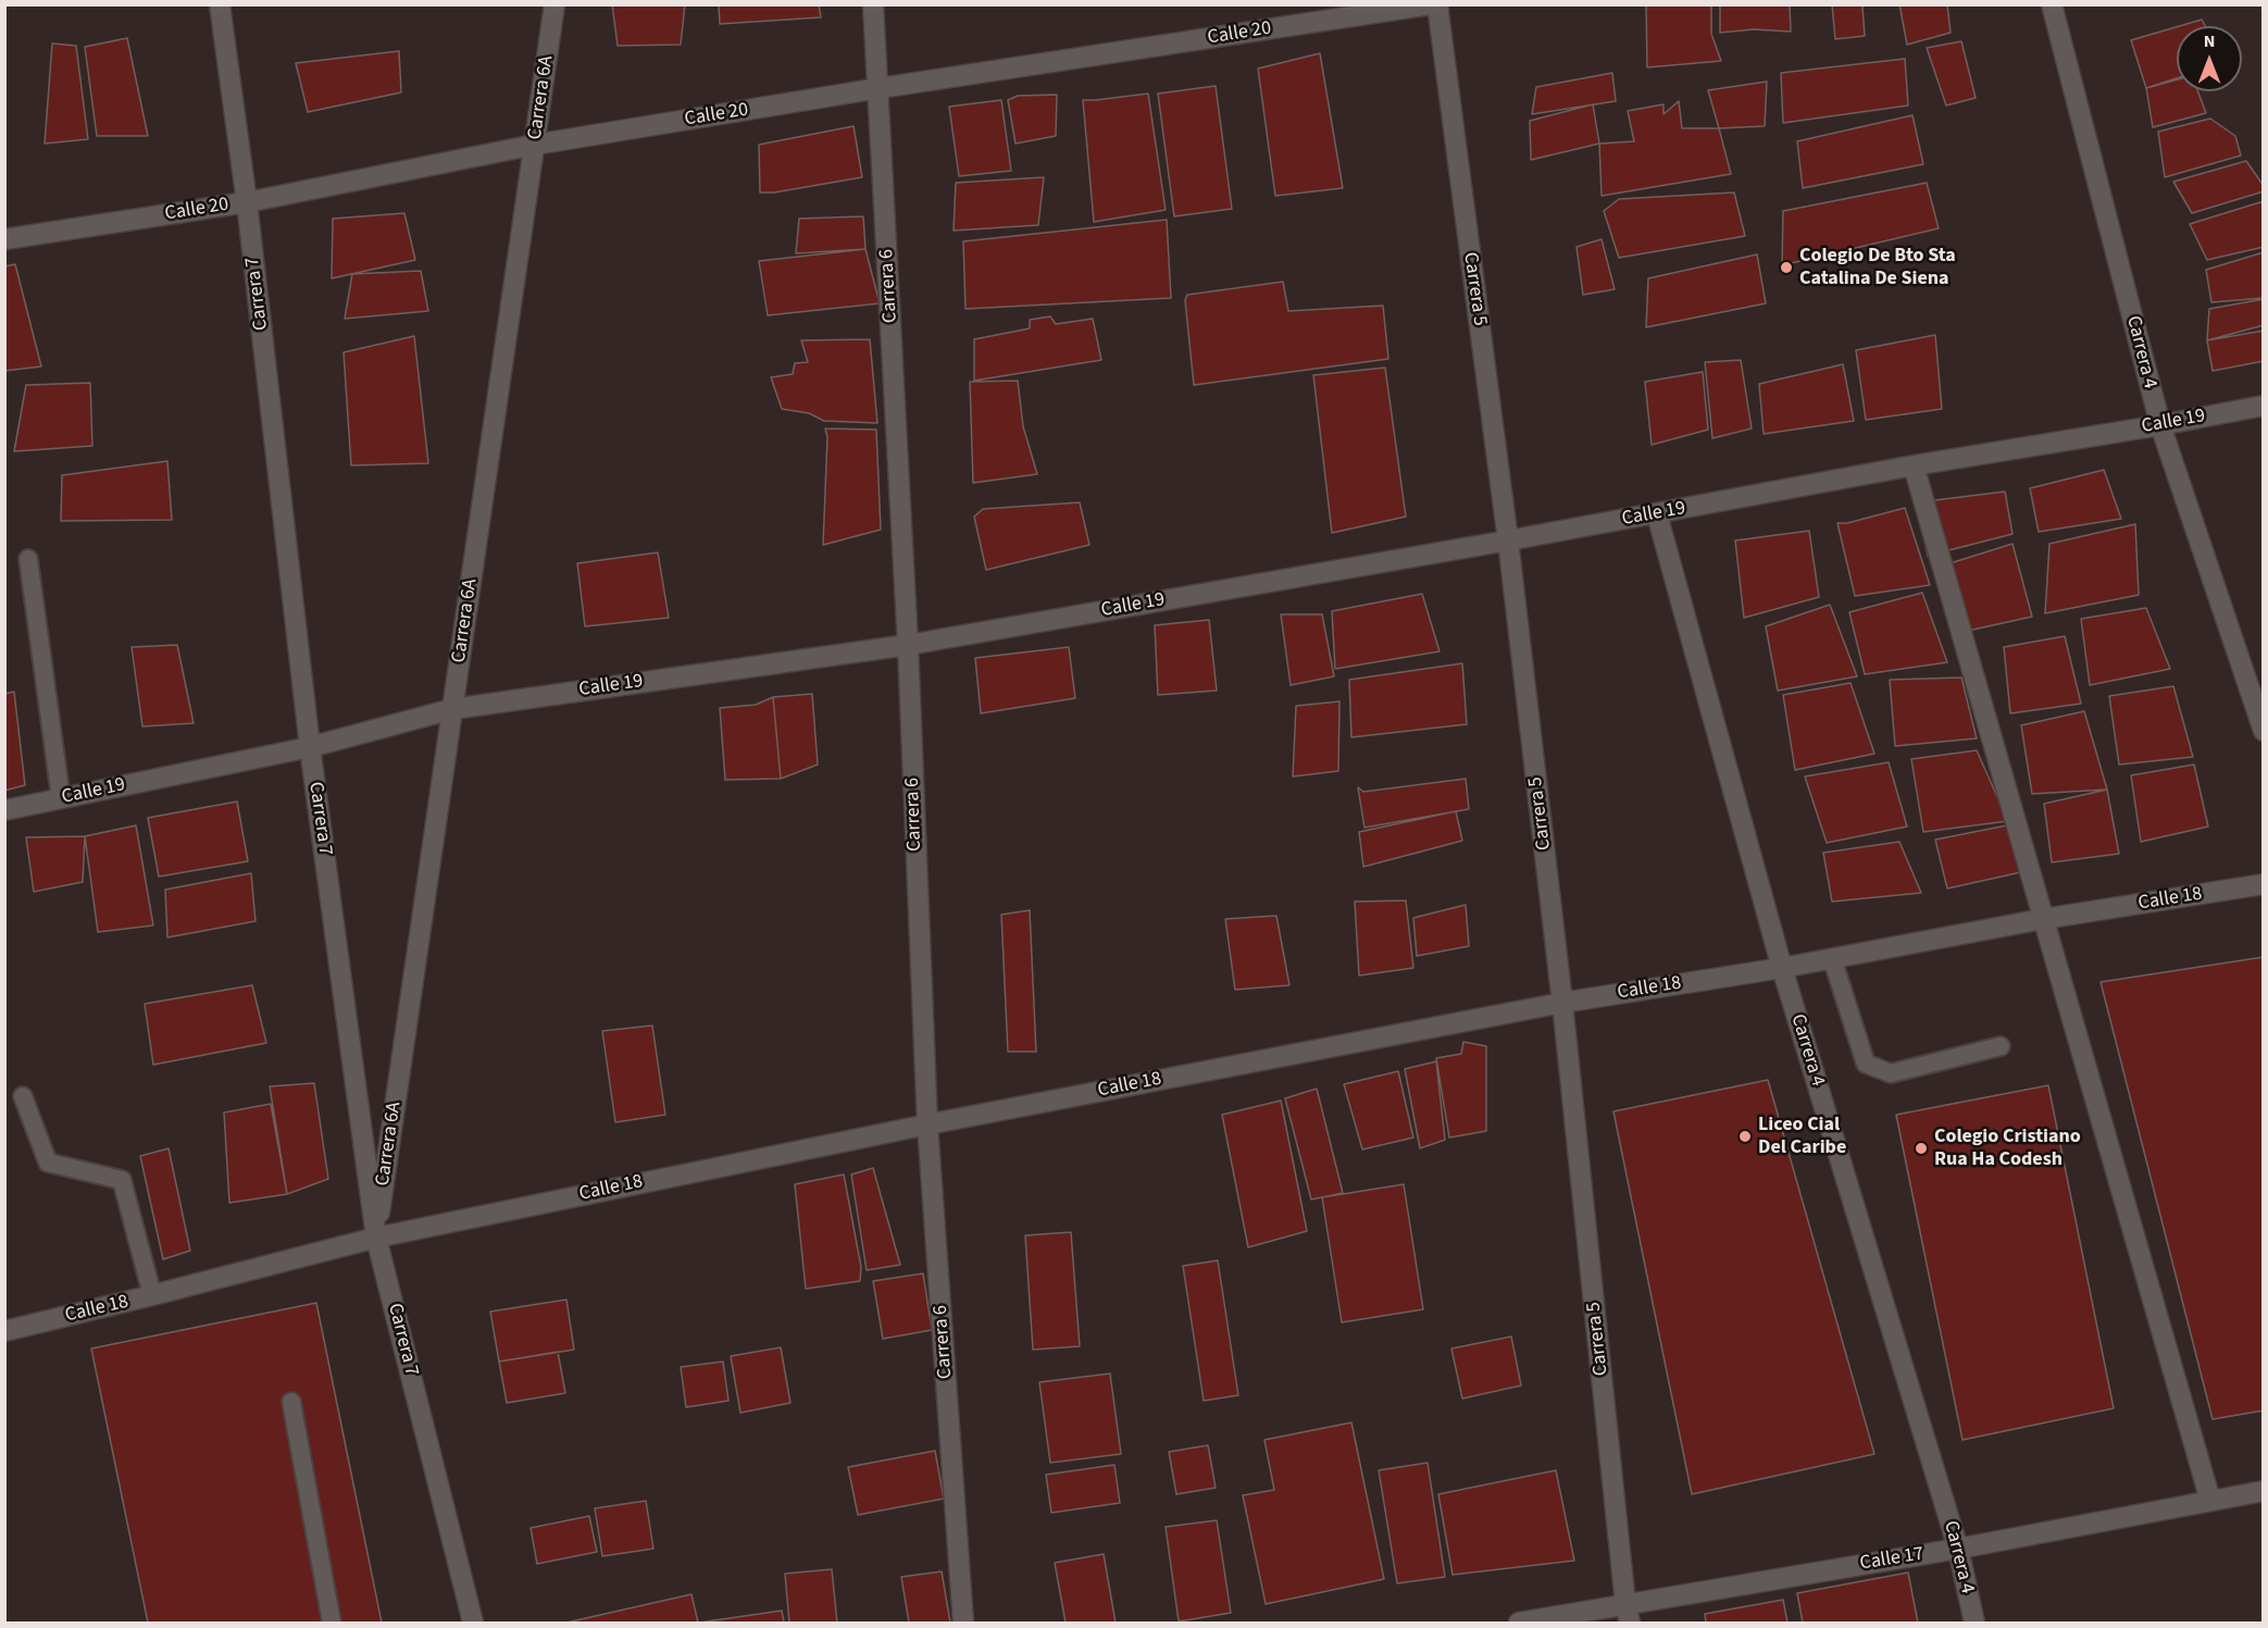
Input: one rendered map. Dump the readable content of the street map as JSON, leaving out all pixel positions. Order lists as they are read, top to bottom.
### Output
{
  "streets": {
    "street": [
      "Calle 20",
      "Carrera 6A",
      "Carrera 6",
      "Carrera 5",
      "Carrera 7",
      "Carrera 4",
      "Calle 19",
      "Calle 18",
      "Calle 17"
    ]
  },
  "crossings": [
    ["Calle 20", "Carrera 6A"],
    ["Calle 20", "Carrera 6"],
    ["Calle 20", "Carrera 7"],
    ["Carrera 6A", "Carrera 7"],
    ["Carrera 6A", "Calle 19"],
    ["Carrera 6A", "Calle 18"],
    ["Carrera 6", "Calle 19"],
    ["Carrera 6", "Calle 18"],
    ["Carrera 5", "Calle 19"],
    ["Carrera 5", "Calle 18"],
    ["Carrera 5", "Calle 17"],
    ["Carrera 7", "Calle 19"],
    ["Carrera 7", "Calle 18"],
    ["Carrera 4", "Calle 19"],
    ["Carrera 4", "Calle 18"],
    ["Carrera 4", "Calle 17"]
  ],
  "places": ["Colegio De Bto Sta Catalina De Siena", "Liceo Cial Del Caribe", "Colegio Cristiano Rua Ha Codesh"],
  "north": "top"
}
